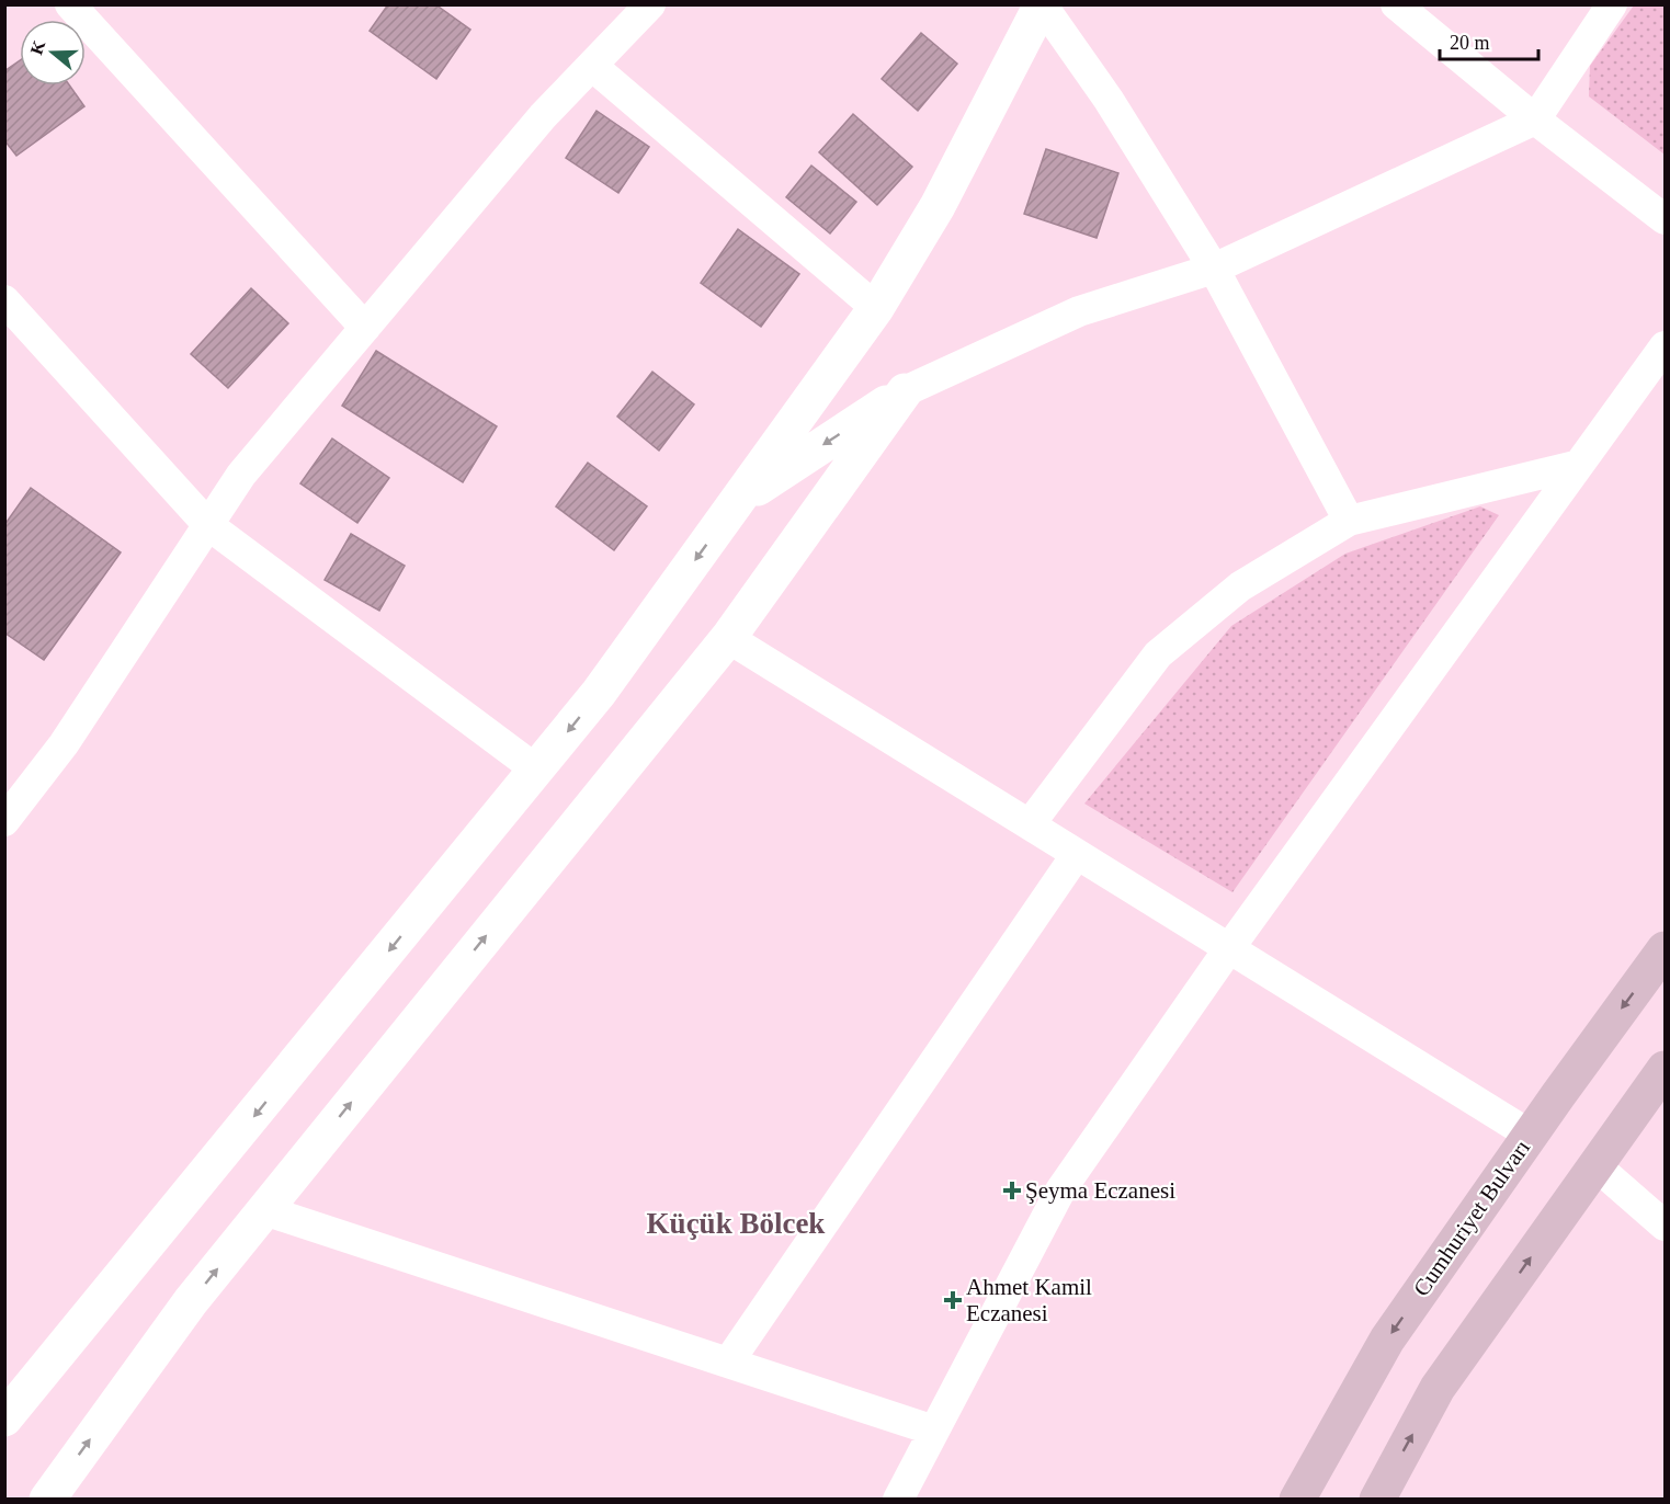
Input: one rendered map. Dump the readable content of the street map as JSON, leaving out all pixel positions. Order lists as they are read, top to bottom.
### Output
{
  "streets": {
    "main road": ["Cumhuriyet Bulvarı"]
  },
  "districts": ["Küçük Bölcek"],
  "places": {
    "health": ["Şeyma Eczanesi", "Ahmet Kamil Eczanesi"]
  },
  "scale_bar": "20 m",
  "north": "left"
}
